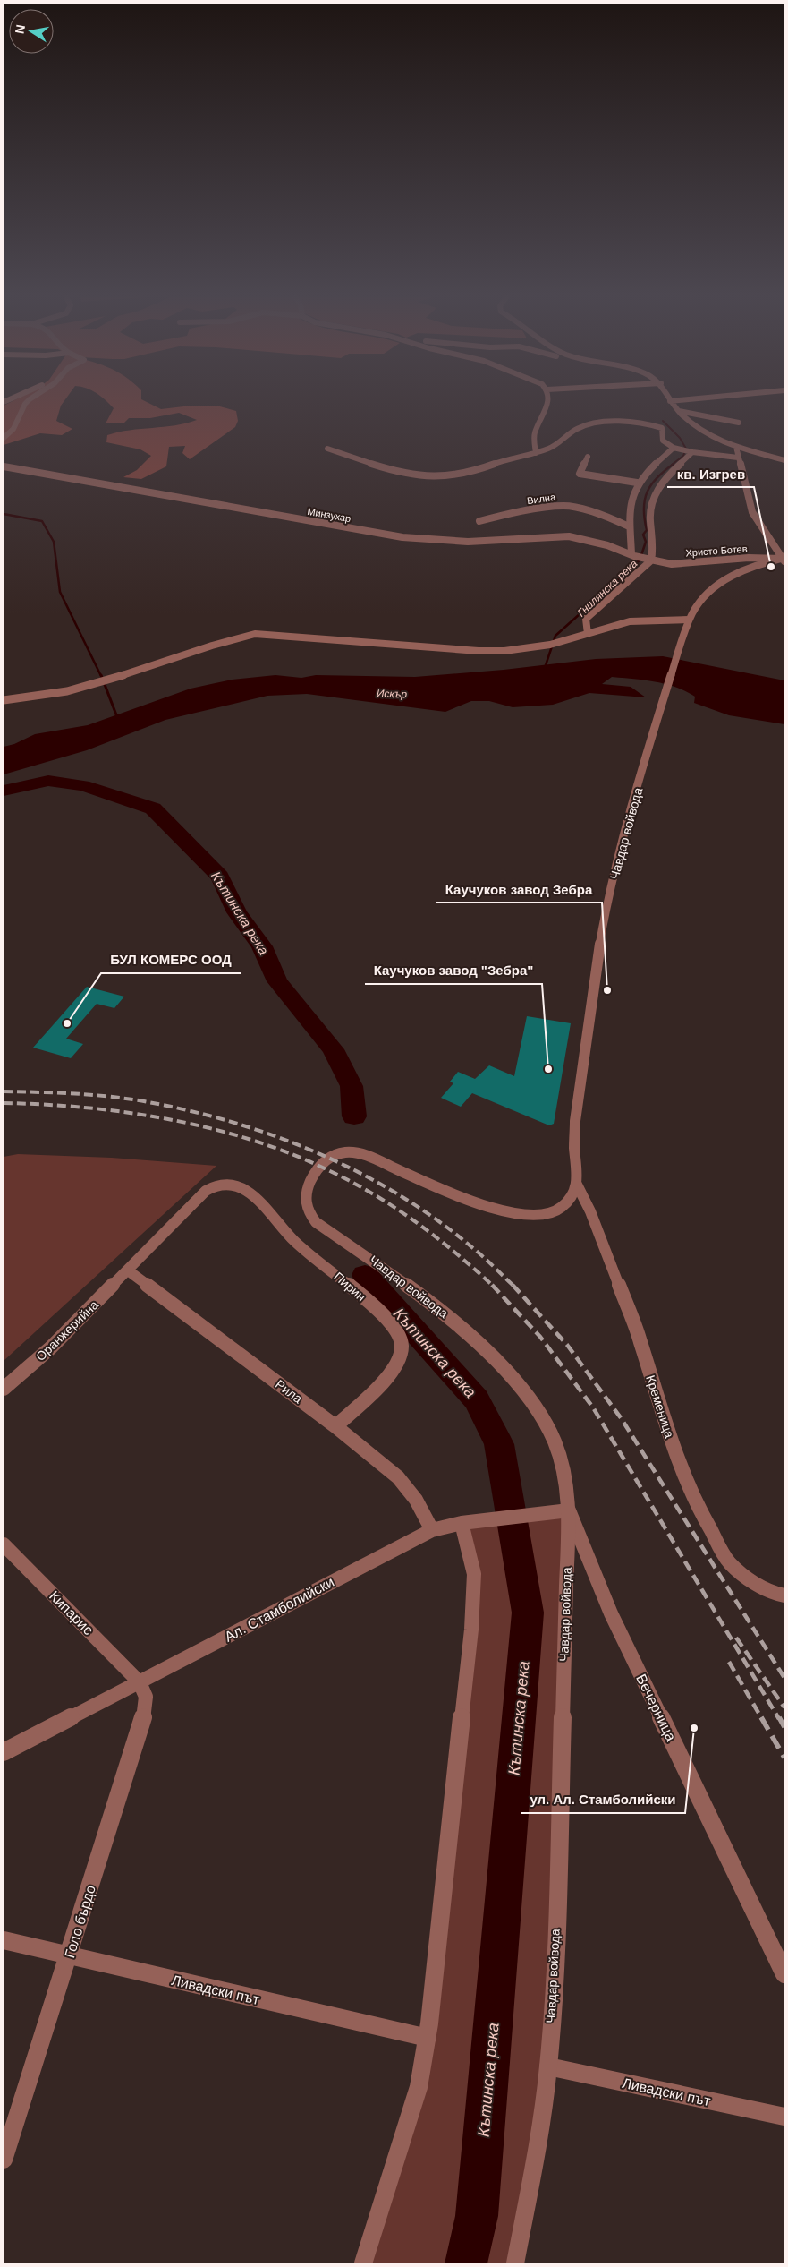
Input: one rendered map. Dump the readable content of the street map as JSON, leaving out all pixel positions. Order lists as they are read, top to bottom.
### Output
{
  "streets": {
    "street": [
      "Вилна",
      "Минзухар",
      "Христо Ботев",
      "Чавдар войвода",
      "Пирин",
      "Оранжерийна",
      "Рила",
      "Кременица",
      "Ал. Стамболийски",
      "Кипарис",
      "Вечерница",
      "Голо бърдо",
      "Ливадски път"
    ]
  },
  "crossings": [
    ["Минзухар", "Христо Ботев"],
    ["Чавдар войвода", "Кременица"],
    ["Чавдар войвода", "Ал. Стамболийски"],
    ["Чавдар войвода", "Вечерница"],
    ["Чавдар войвода", "Ливадски път"],
    ["Пирин", "Оранжерийна"],
    ["Пирин", "Рила"],
    ["Оранжерийна", "Рила"],
    ["Рила", "Ал. Стамболийски"],
    ["Ал. Стамболийски", "Кипарис"],
    ["Ал. Стамболийски", "Вечерница"],
    ["Ал. Стамболийски", "Голо бърдо"],
    ["Кипарис", "Голо бърдо"],
    ["Голо бърдо", "Ливадски път"]
  ],
  "water": ["Гнилянска река", "Искър", "Кътинска река"],
  "places": [
    "кв. Изгрев",
    "Каучуков завод Зебра",
    "БУЛ КОМЕРС ООД",
    "Каучуков завод \"Зебра\"",
    "ул. Ал. Стамболийски"
  ],
  "north": "left"
}
